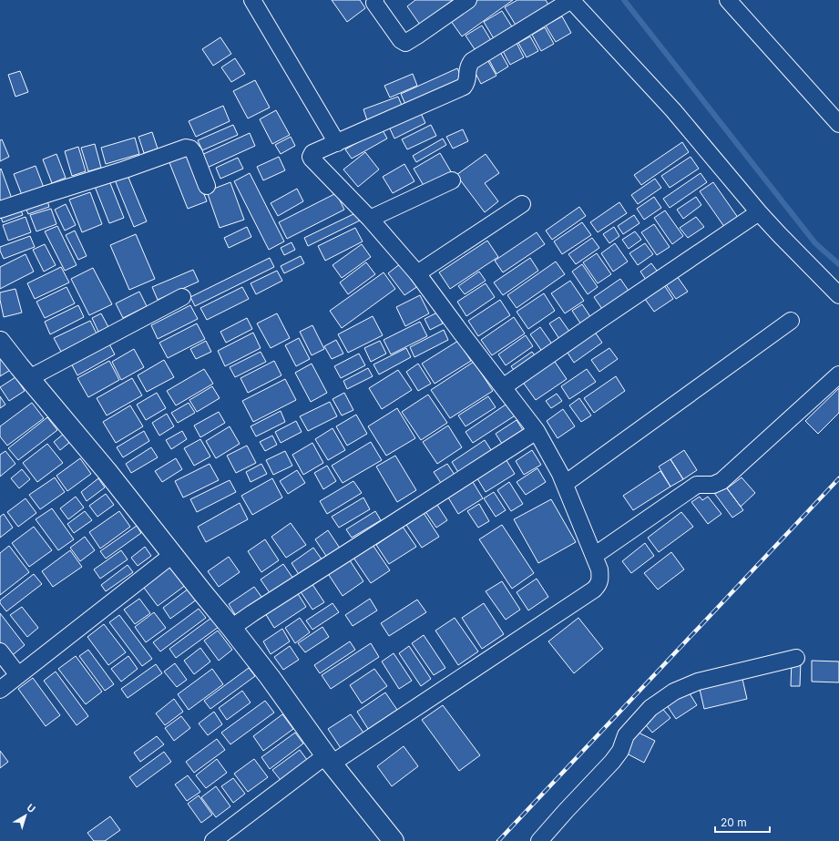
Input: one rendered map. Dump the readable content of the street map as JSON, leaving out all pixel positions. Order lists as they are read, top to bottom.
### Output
{
  "scale_bar": "20 m",
  "north": "top right"
}
